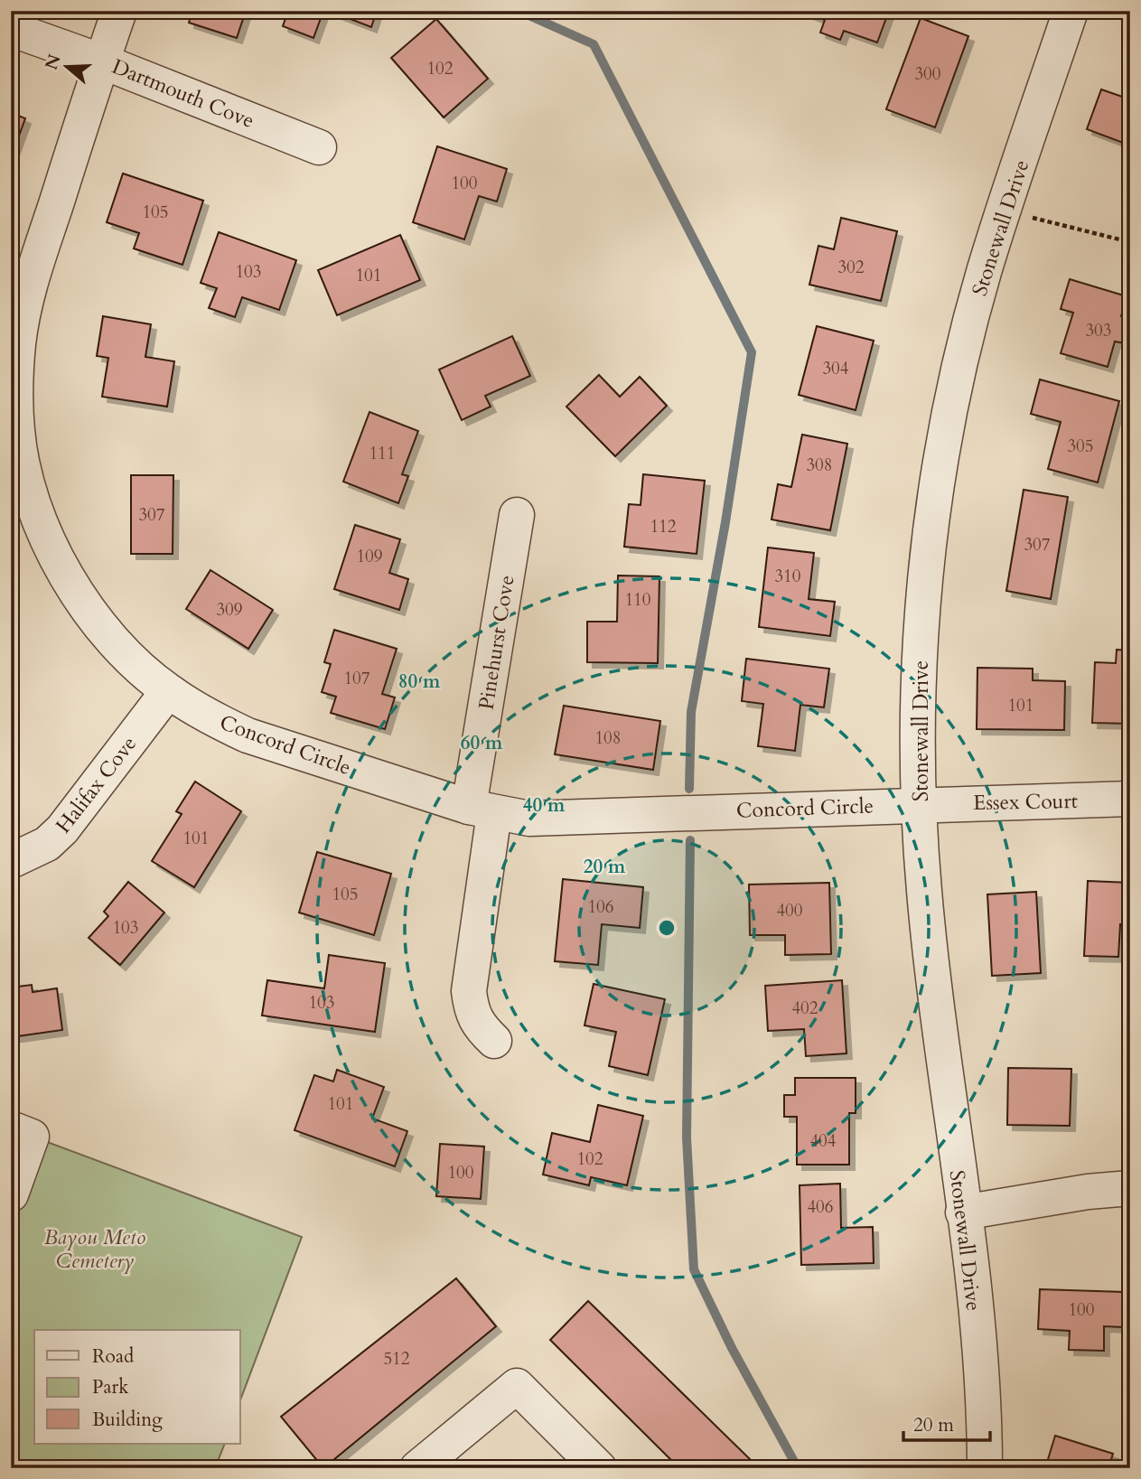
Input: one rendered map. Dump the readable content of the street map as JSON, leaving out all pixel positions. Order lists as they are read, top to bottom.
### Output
{
  "streets": {
    "street": [
      "Dartmouth Cove",
      "Stonewall Drive",
      "Pinehurst Cove",
      "Concord Circle",
      "Halifax Cove",
      "Essex Court"
    ]
  },
  "crossings": [
    ["Dartmouth Cove", "Concord Circle"],
    ["Stonewall Drive", "Concord Circle"],
    ["Stonewall Drive", "Essex Court"],
    ["Pinehurst Cove", "Concord Circle"],
    ["Concord Circle", "Halifax Cove"],
    ["Concord Circle", "Essex Court"]
  ],
  "parks": ["Bayou Meto Cemetery"],
  "house_numbers": [
    "102",
    "300",
    "100",
    "105",
    "302",
    "103",
    "101",
    "303",
    "304",
    "305",
    "111",
    "308",
    "307",
    "112",
    "307",
    "109",
    "310",
    "110",
    "309",
    "107",
    "101",
    "108",
    "101",
    "105",
    "106",
    "400",
    "103",
    "103",
    "402",
    "101",
    "404",
    "102",
    "100",
    "406",
    "100",
    "512"
  ],
  "legend": ["Road", "Park", "Building"],
  "scale_bar": "20 m",
  "north": "left",
  "rings": [
    "80 m",
    "60 m",
    "40 m",
    "20 m"
  ]
}
